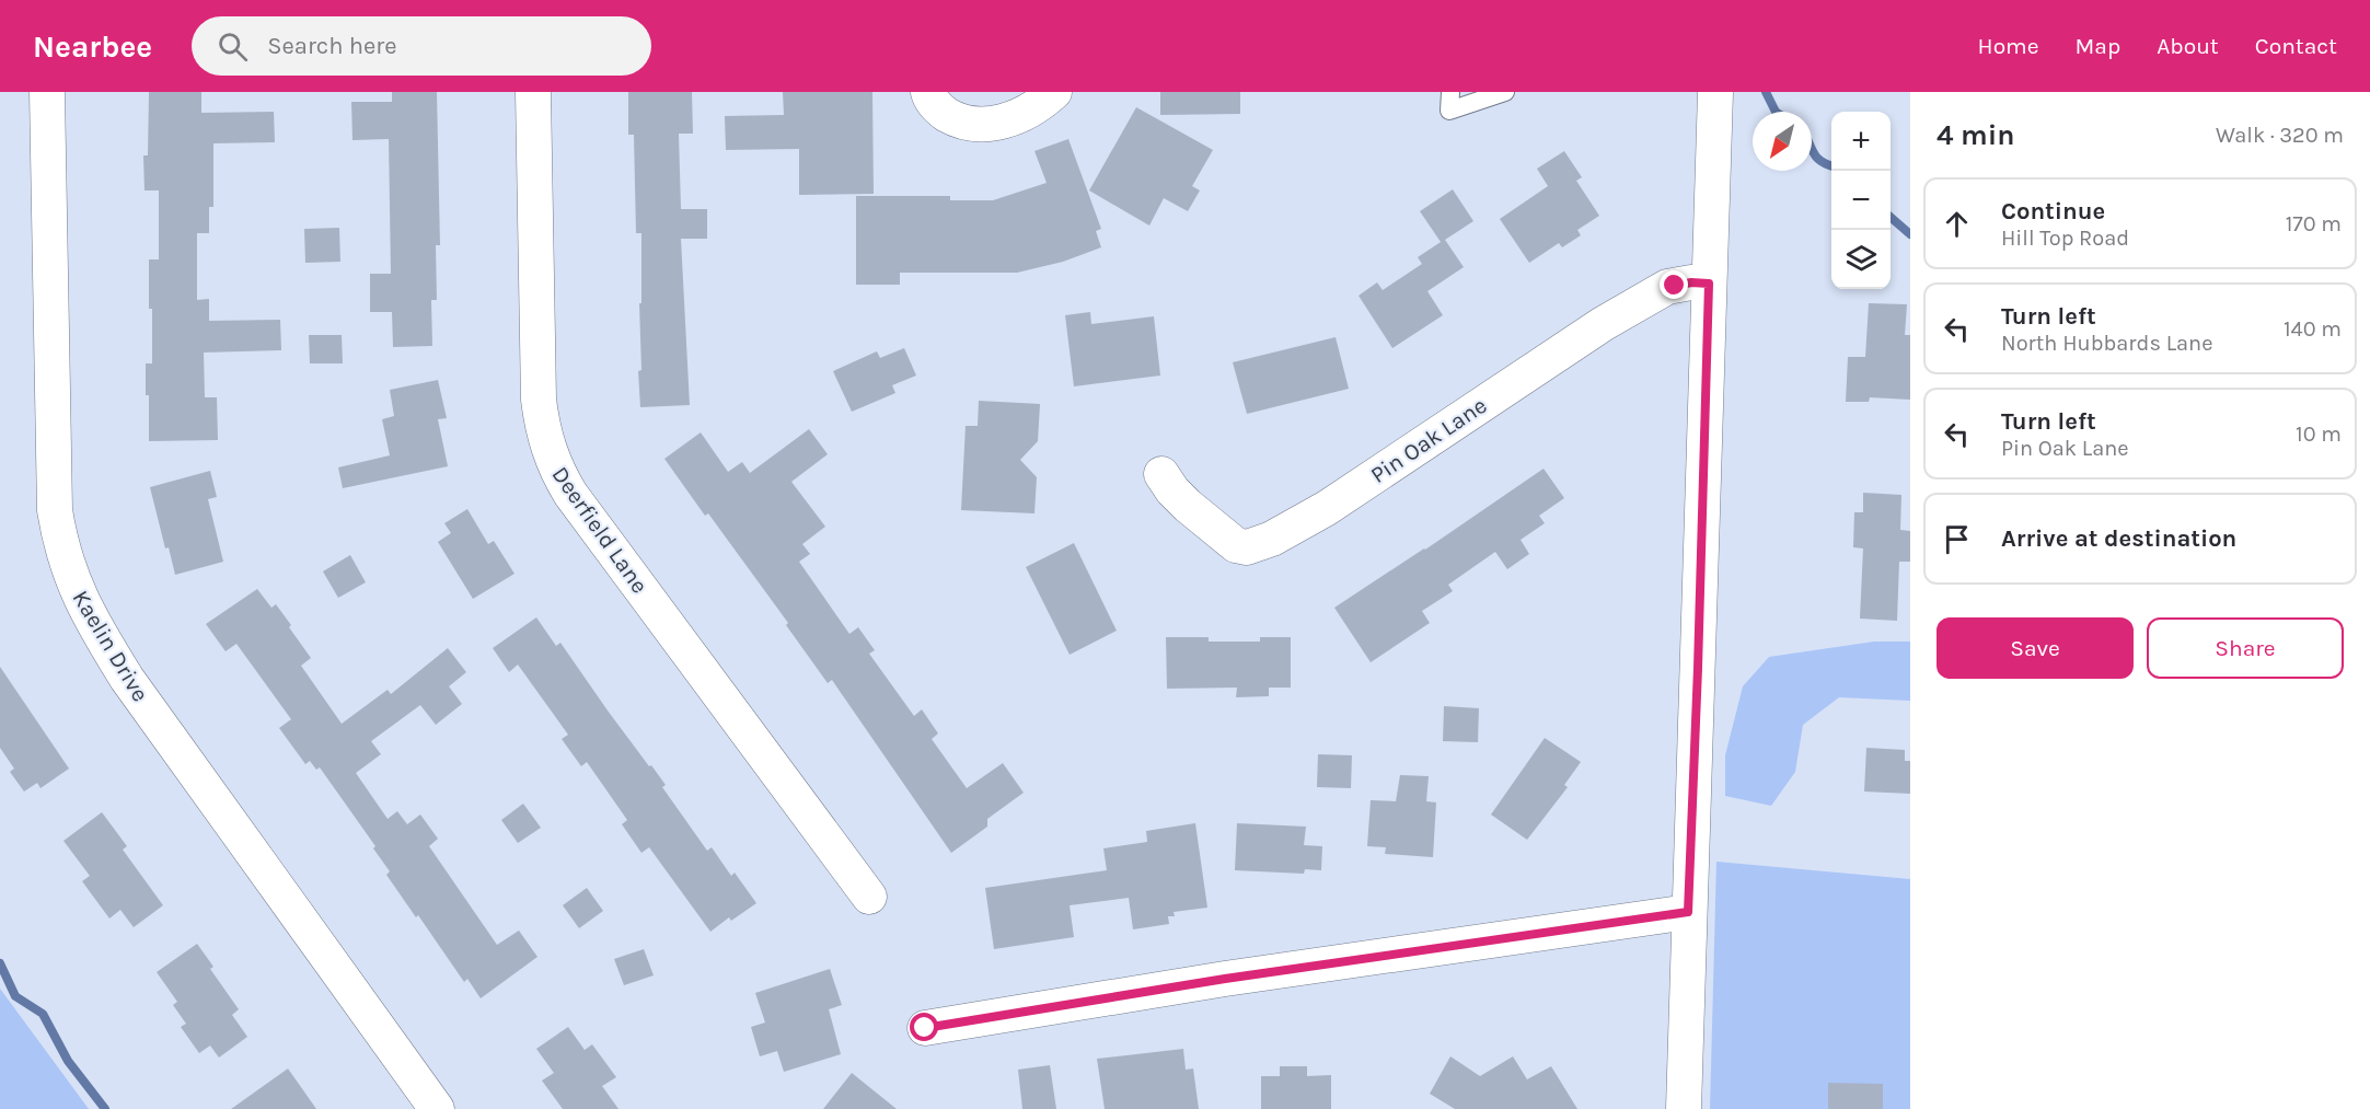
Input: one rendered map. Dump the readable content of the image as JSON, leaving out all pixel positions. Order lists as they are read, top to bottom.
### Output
{
  "streets": {
    "street": ["Pin Oak Lane", "Deerfield Lane", "Kaelin Drive"]
  },
  "north": "bottom left",
  "page": {
    "header": "Nearbee",
    "search": "Search here",
    "nav": [
      "Home",
      "Map",
      "About",
      "Contact"
    ],
    "heading": ["4 min", "Walk · 320 m"],
    "map_buttons": ["+", "−"],
    "list": [
      ["Continue", "Hill Top Road", "170 m"],
      ["Turn left", "North Hubbards Lane", "140 m"],
      ["Turn left", "Pin Oak Lane", "10 m"],
      "Arrive at destination"
    ],
    "buttons": ["Save", "Share"]
  }
}
